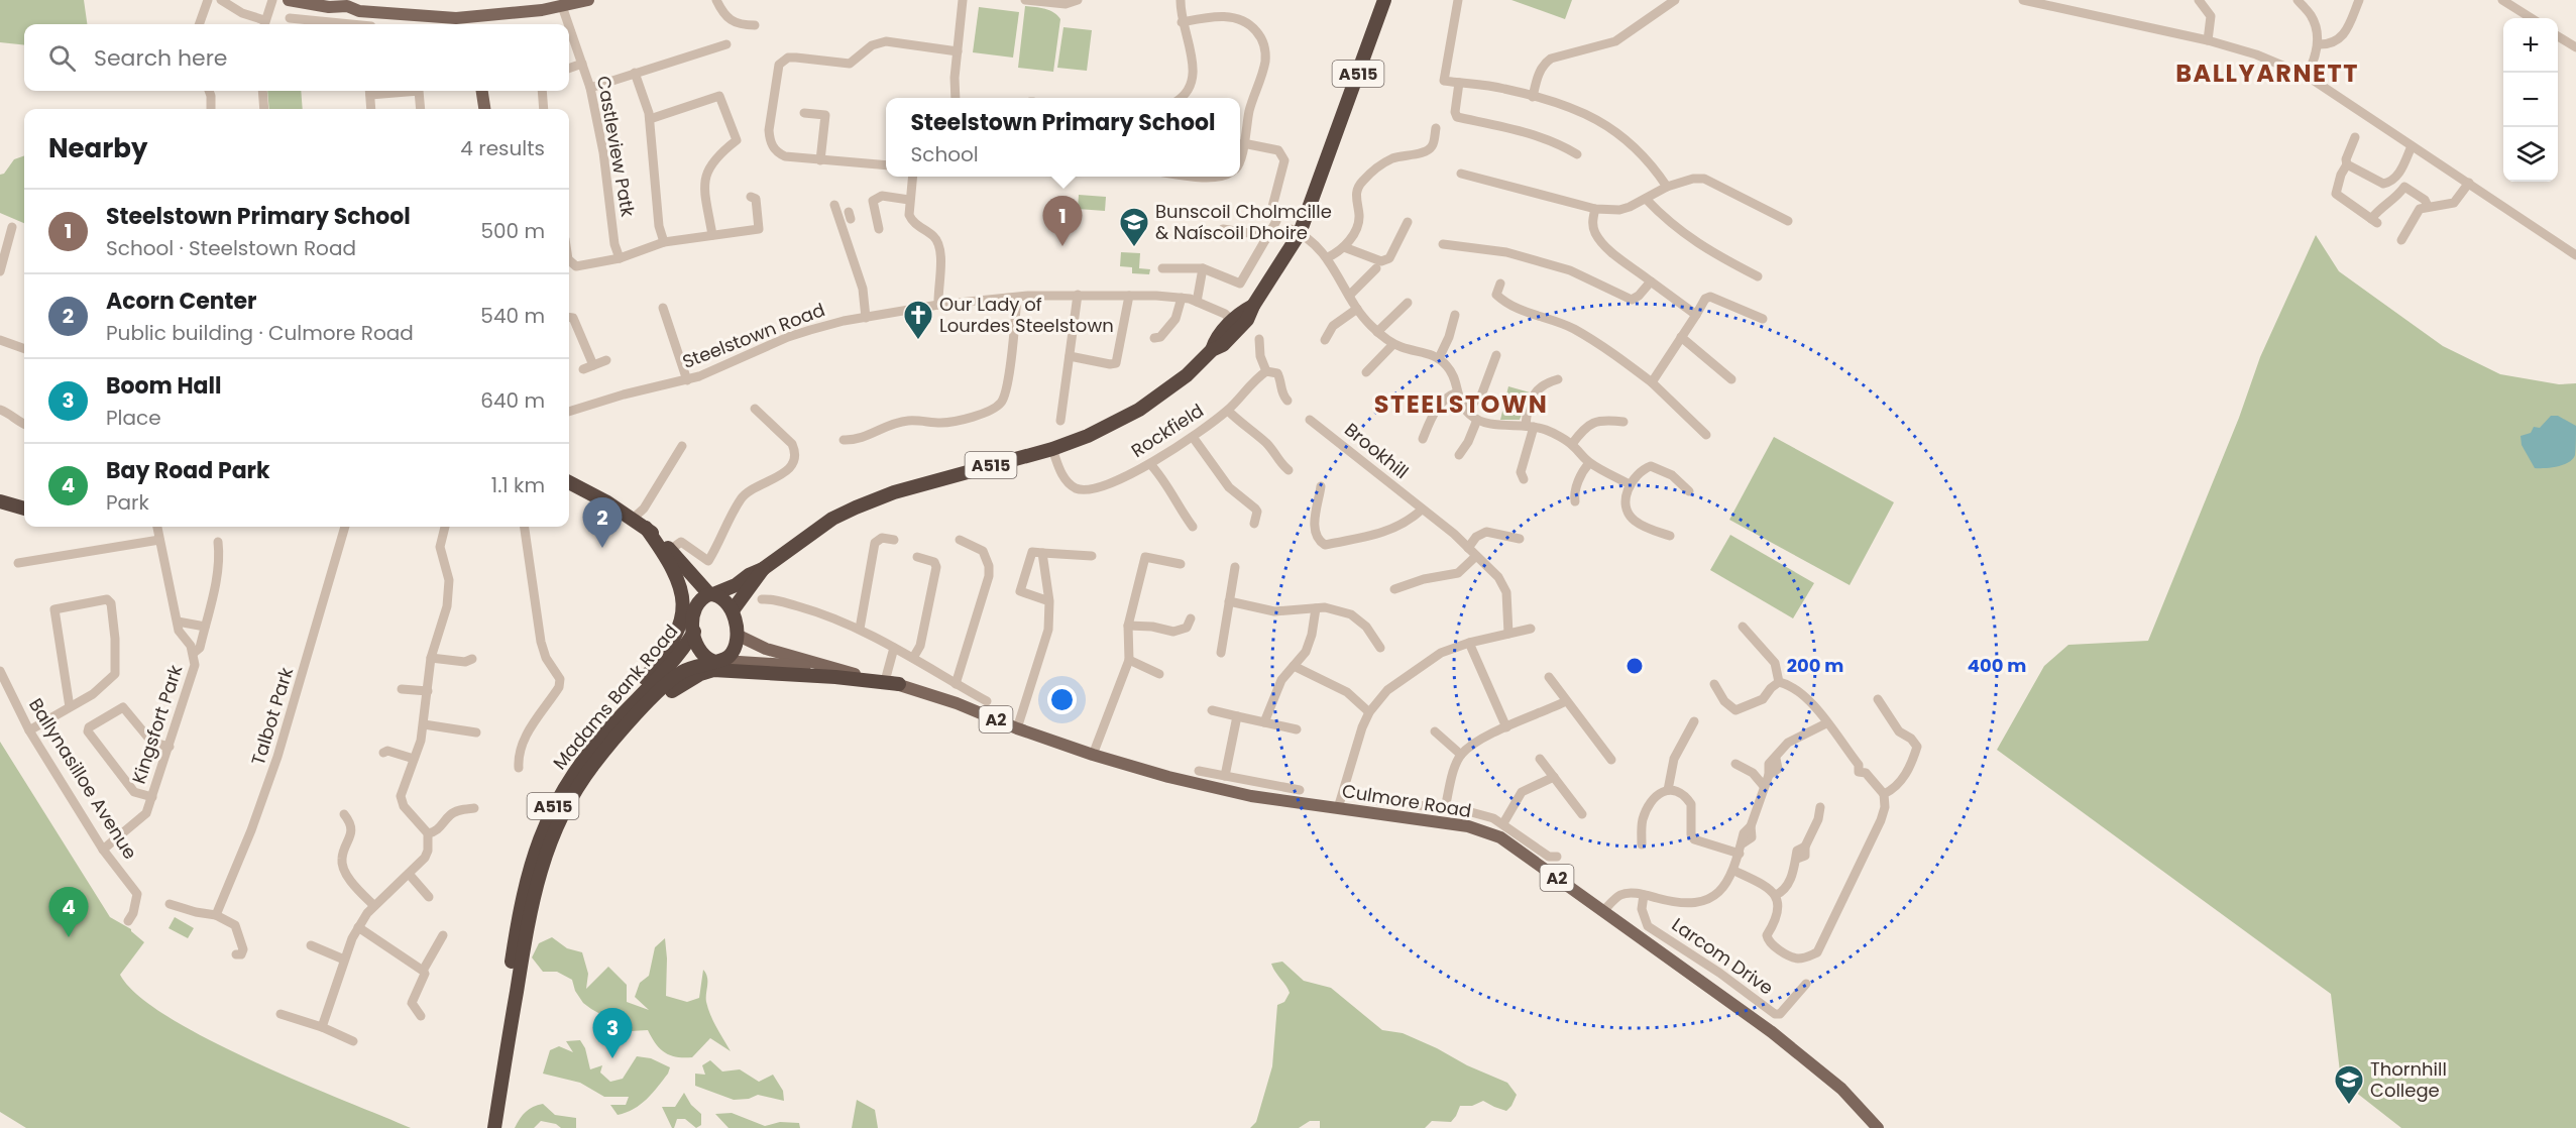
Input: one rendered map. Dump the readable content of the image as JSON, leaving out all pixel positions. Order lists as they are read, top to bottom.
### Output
{
  "streets": {
    "highway": ["A515", "Madams Bank Road"],
    "main road": ["A2", "Culmore Road"],
    "street": [
      "Castleview Patk",
      "Steelstown Road",
      "Rockfield",
      "Brookhill",
      "Talbot Park",
      "Kingsfort Park",
      "Ballynasilloe Avenue",
      "Larcom Drive"
    ]
  },
  "crossings": [
    ["A515", "Steelstown Road"],
    ["A515", "Rockfield"],
    ["A515", "Madams Bank Road"],
    ["A515", "Culmore Road"],
    ["Madams Bank Road", "Culmore Road"],
    ["Kingsfort Park", "Ballynasilloe Avenue"]
  ],
  "districts": ["BALLYARNETT", "STEELSTOWN"],
  "places": {
    "school or university": ["Bunscoil Cholmcille & Naíscoil Dhoire", "Thornhill College"],
    "church": ["Our Lady of Lourdes Steelstown"]
  },
  "page": {
    "map_buttons": ["+", "−"],
    "search": "Search here",
    "popup": ["Steelstown Primary School", "School"],
    "heading": ["Nearby", "4 results"],
    "list": [
      {
        "mark": "1",
        "name": "Steelstown Primary School",
        "note": "School · Steelstown Road",
        "value": "500 m"
      },
      {
        "mark": "2",
        "name": "Acorn Center",
        "note": "Public building · Culmore Road",
        "value": "540 m"
      },
      {
        "mark": "3",
        "name": "Boom Hall",
        "note": "Place",
        "value": "640 m"
      },
      {
        "mark": "4",
        "name": "Bay Road Park",
        "note": "Park",
        "value": "1.1 km"
      }
    ],
    "pins": [
      "1",
      "2",
      "4",
      "3"
    ]
  },
  "rings": ["200 m", "400 m"]
}
